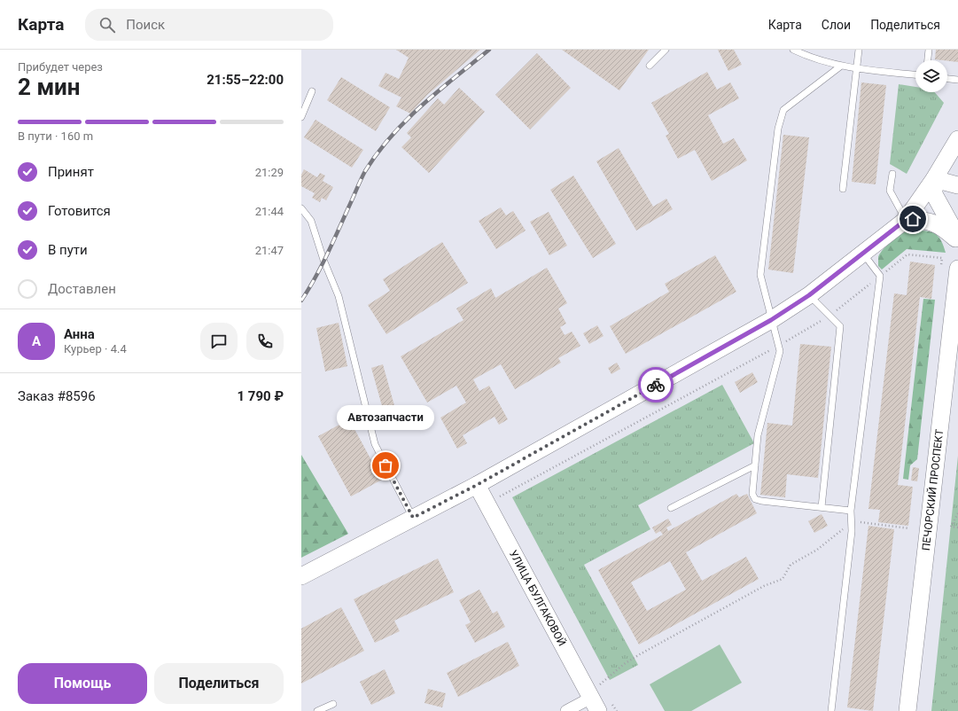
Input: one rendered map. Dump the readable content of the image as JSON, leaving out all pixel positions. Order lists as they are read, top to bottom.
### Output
{
  "streets": {
    "main road": ["ПЕЧОРСКИЙ ПРОСПЕКТ", "УЛИЦА БУЛГАКОВОЙ"]
  },
  "places": ["Автозапчасти"],
  "page": {
    "header": "Карта",
    "search": "Поиск",
    "nav": ["Карта", "Слои", "Поделиться"],
    "heading": ["2 мин", "Прибудет через", "21:55–22:00"],
    "panel": [
      "Анна",
      "Курьер · 4.4",
      "Заказ #8596",
      "1 790 ₽"
    ],
    "bar": "В пути · 160 m",
    "list": [
      ["Принят", "21:29"],
      ["Готовится", "21:44"],
      ["В пути", "21:47"],
      "Доставлен"
    ],
    "round": "А",
    "bubble": "Автозапчасти",
    "buttons": ["Помощь", "Поделиться"]
  }
}
